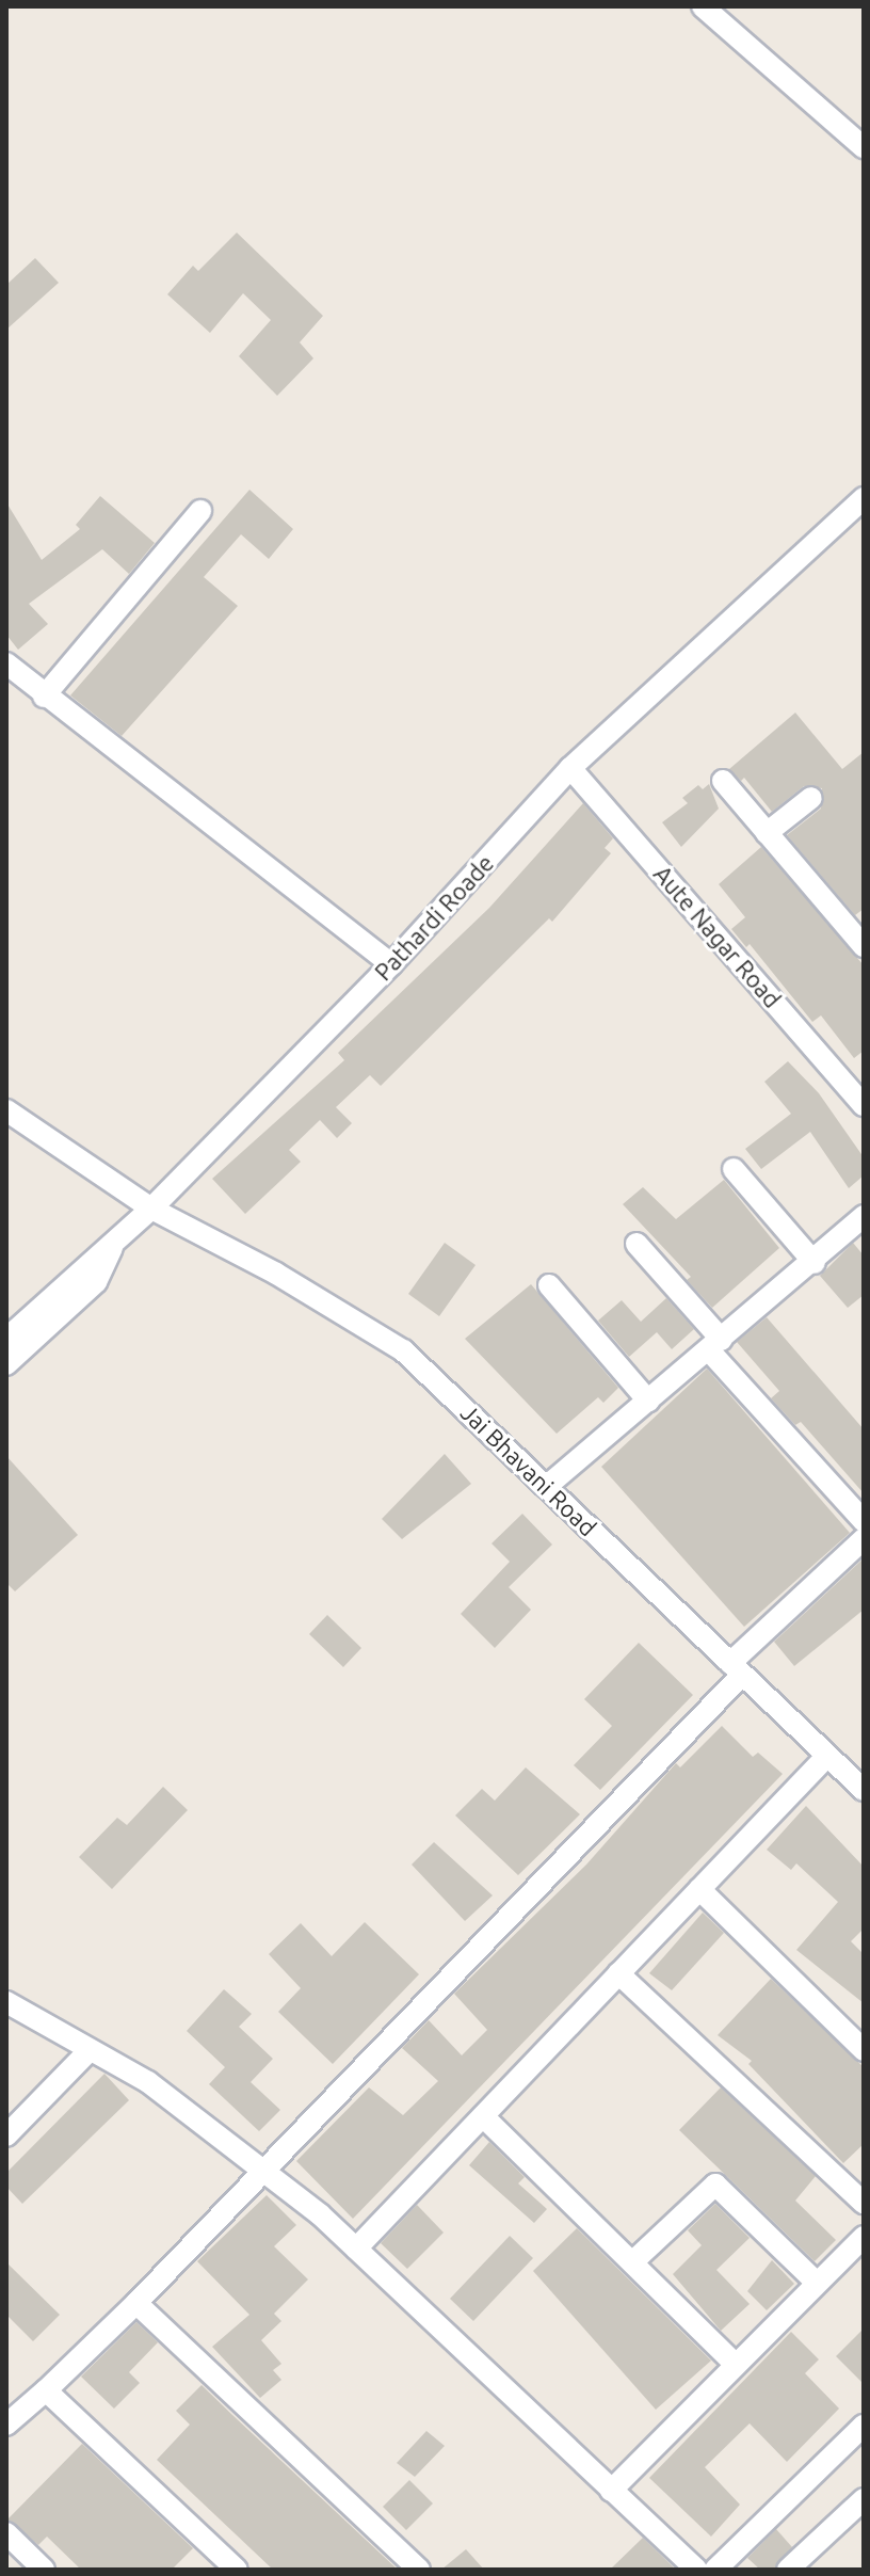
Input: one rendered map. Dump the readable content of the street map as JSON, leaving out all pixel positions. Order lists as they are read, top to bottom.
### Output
{
  "streets": {
    "street": ["Pathardi Roade", "Aute Nagar Road", "Jai Bhavani Road"]
  },
  "crossings": [
    ["Pathardi Roade", "Aute Nagar Road"],
    ["Pathardi Roade", "Jai Bhavani Road"]
  ]
}
